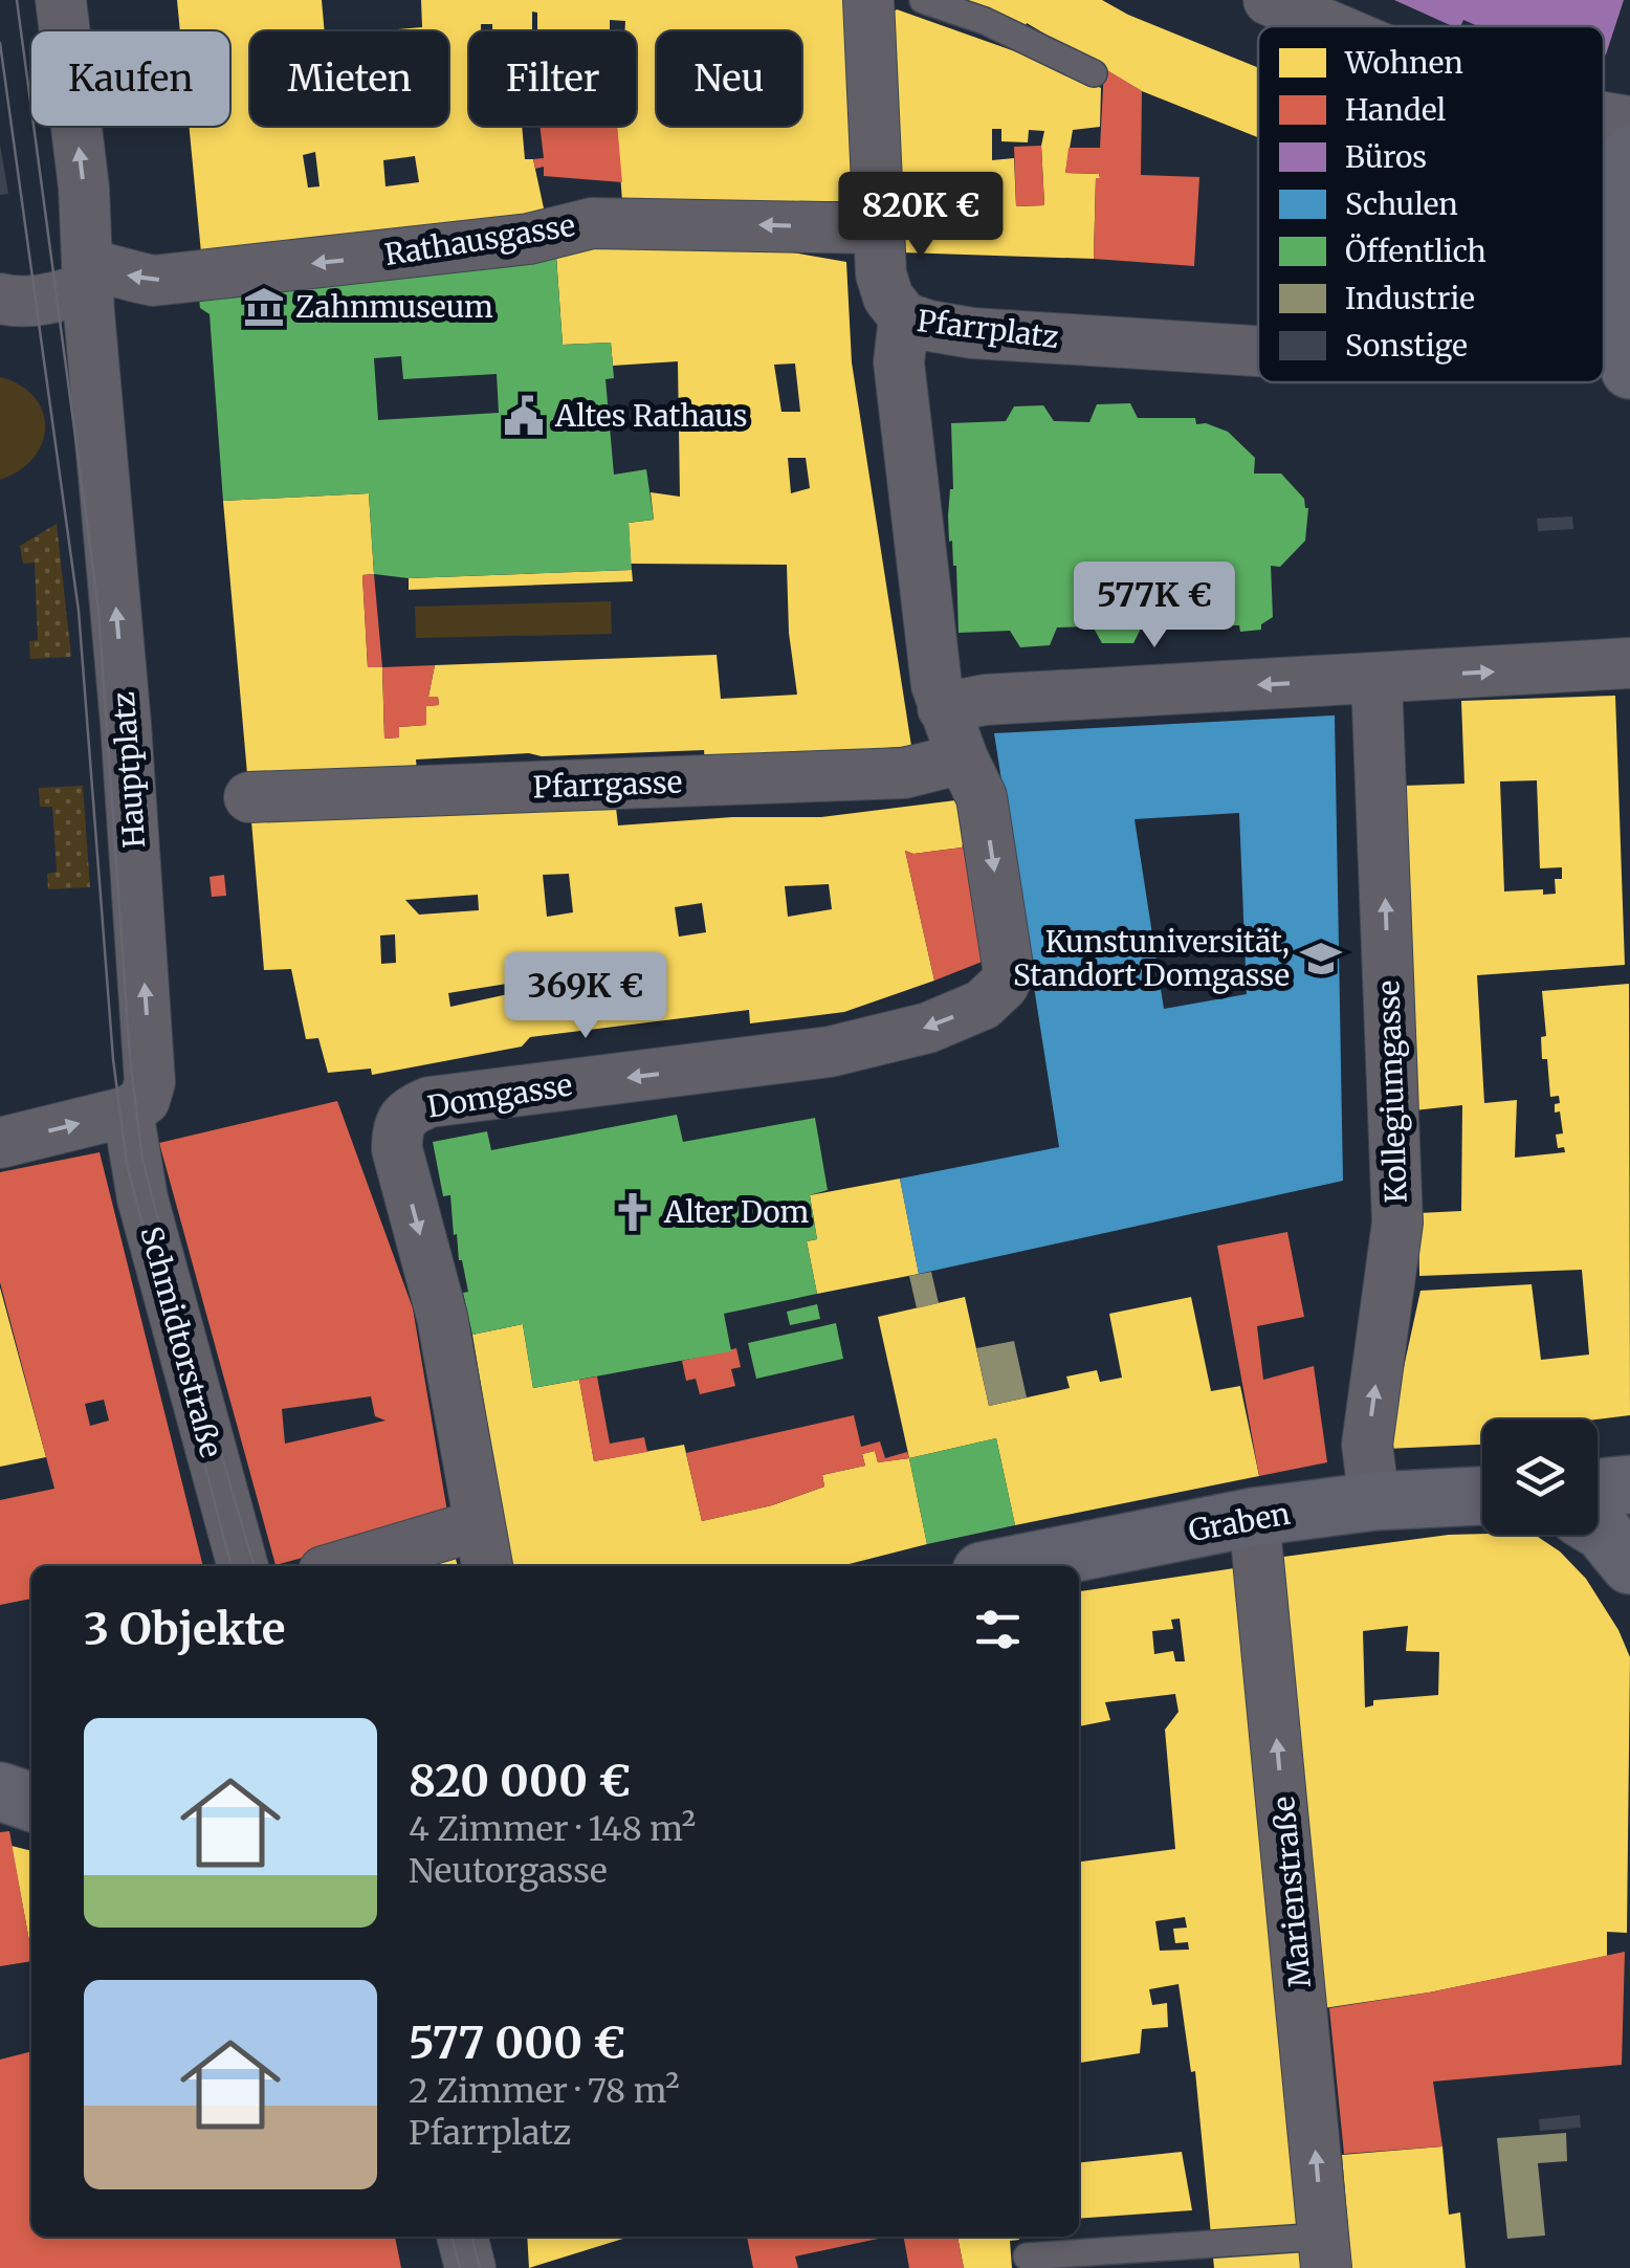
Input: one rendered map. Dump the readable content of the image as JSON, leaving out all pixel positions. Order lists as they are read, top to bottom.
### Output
{
  "streets": {
    "street": [
      "Rathausgasse",
      "Pfarrplatz",
      "Hauptplatz",
      "Pfarrgasse",
      "Kollegiumgasse",
      "Domgasse",
      "Schmidtorstraße",
      "Graben",
      "Marienstraße"
    ]
  },
  "crossings": [
    ["Rathausgasse", "Hauptplatz"],
    ["Pfarrplatz", "Pfarrgasse"],
    ["Pfarrplatz", "Domgasse"],
    ["Hauptplatz", "Schmidtorstraße"],
    ["Pfarrgasse", "Domgasse"],
    ["Kollegiumgasse", "Graben"],
    ["Graben", "Marienstraße"]
  ],
  "one_way": [
    "Rathausgasse",
    "Hauptplatz",
    "Kollegiumgasse",
    "Marienstraße"
  ],
  "places": {
    "museum": ["Zahnmuseum"],
    "public building": ["Altes Rathaus"],
    "school or university": ["Kunstuniversität, Standort Domgasse"],
    "church": ["Alter Dom"]
  },
  "legend": [
    "Wohnen",
    "Handel",
    "Büros",
    "Schulen",
    "Öffentlich",
    "Industrie",
    "Sonstige"
  ],
  "page": {
    "chip": [
      "Kaufen",
      "Mieten",
      "Filter",
      "Neu"
    ],
    "price": ["820K €", "577K €", "369K €"],
    "heading": "3 Objekte",
    "list": [
      {
        "name": "820 000 €",
        "note": "4 Zimmer · 148 m² · Neutorgasse"
      },
      {
        "name": "577 000 €",
        "note": "2 Zimmer · 78 m² · Pfarrplatz"
      }
    ]
  }
}
